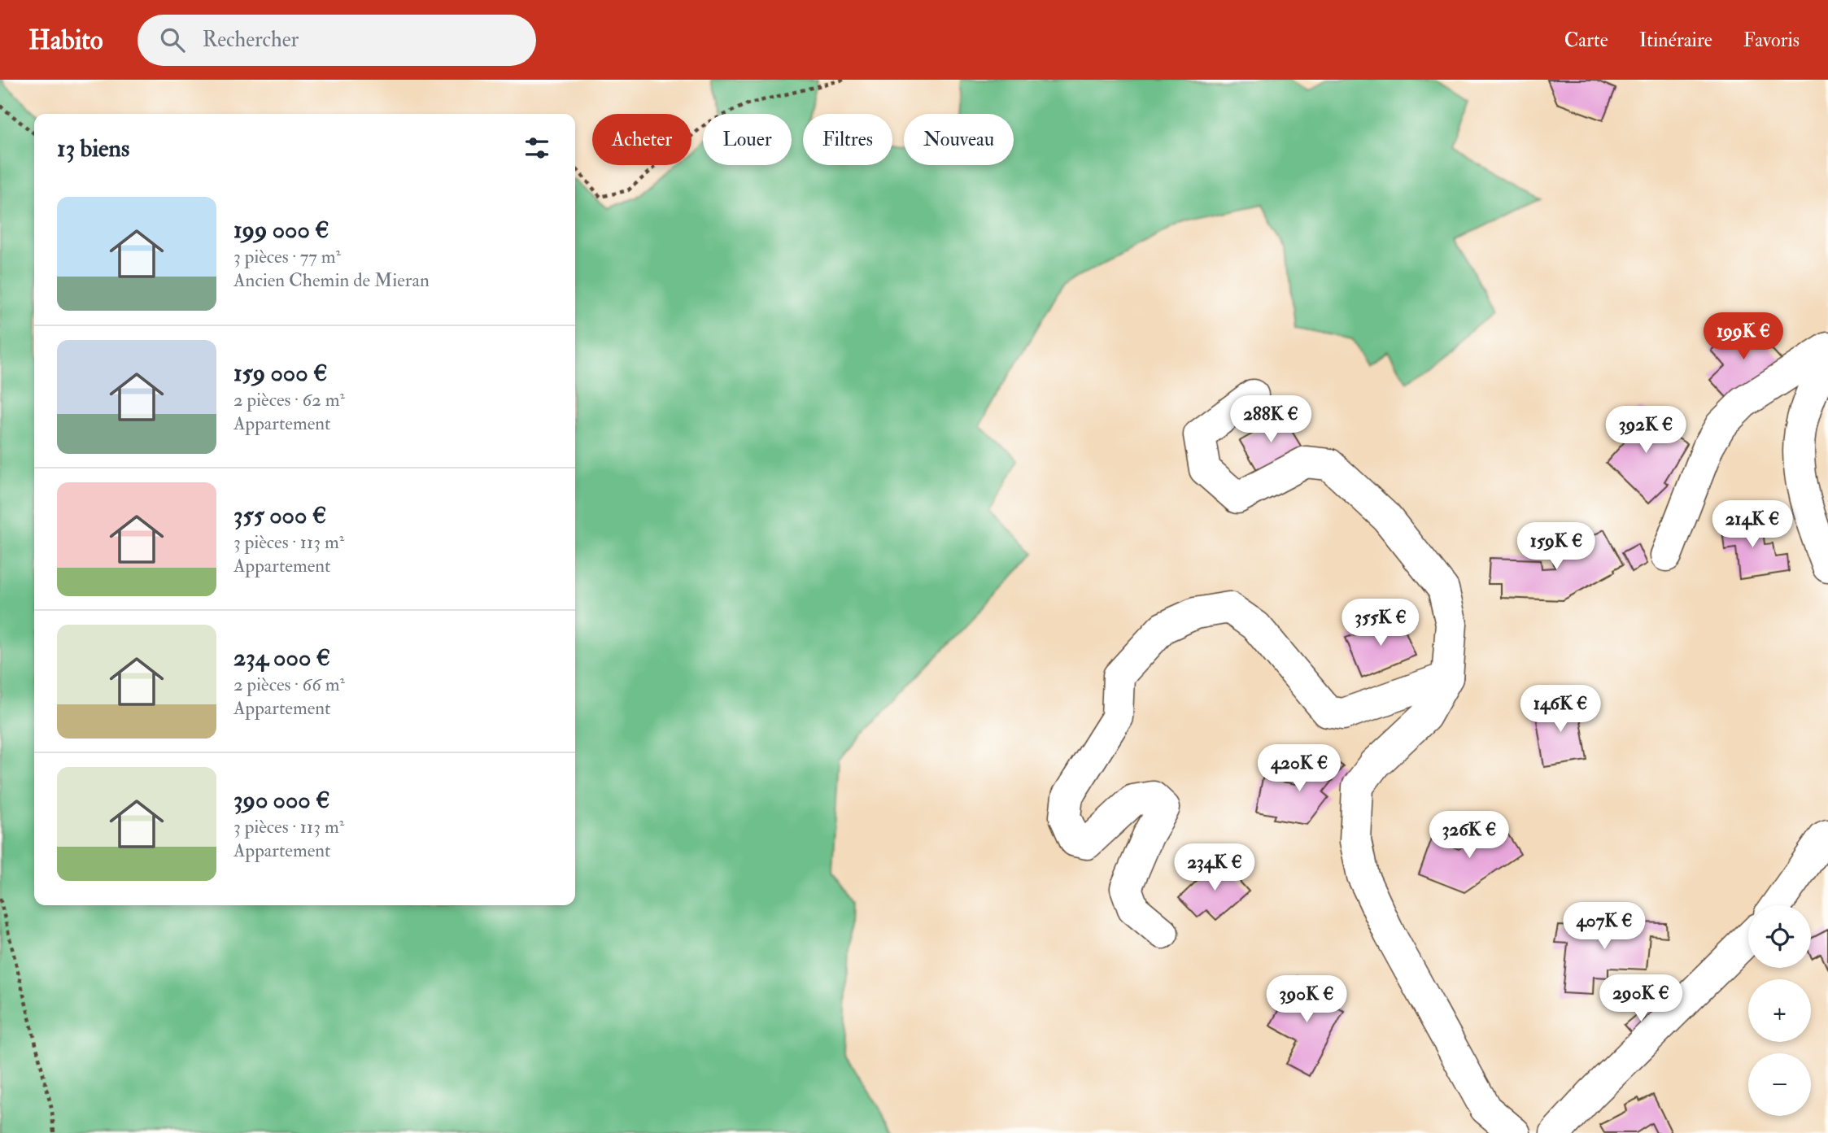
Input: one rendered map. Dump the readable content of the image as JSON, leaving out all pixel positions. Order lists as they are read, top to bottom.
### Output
{
  "page": {
    "header": "Habito",
    "search": "Rechercher",
    "nav": ["Carte", "Itinéraire", "Favoris"],
    "chip": [
      "Acheter",
      "Louer",
      "Filtres",
      "Nouveau"
    ],
    "heading": "13 biens",
    "list": [
      {
        "name": "199 000 €",
        "note": "3 pièces · 77 m² · Ancien Chemin de Mieran"
      },
      {
        "name": "159 000 €",
        "note": "2 pièces · 62 m² · Appartement"
      },
      {
        "name": "355 000 €",
        "note": "3 pièces · 113 m² · Appartement"
      },
      {
        "name": "234 000 €",
        "note": "2 pièces · 66 m² · Appartement"
      },
      {
        "name": "390 000 €",
        "note": "3 pièces · 113 m² · Appartement"
      }
    ],
    "price": [
      "199K €",
      "288K €",
      "392K €",
      "214K €",
      "159K €",
      "355K €",
      "146K €",
      "420K €",
      "326K €",
      "234K €",
      "407K €",
      "290K €",
      "390K €"
    ],
    "map_buttons": ["+", "−"]
  }
}
